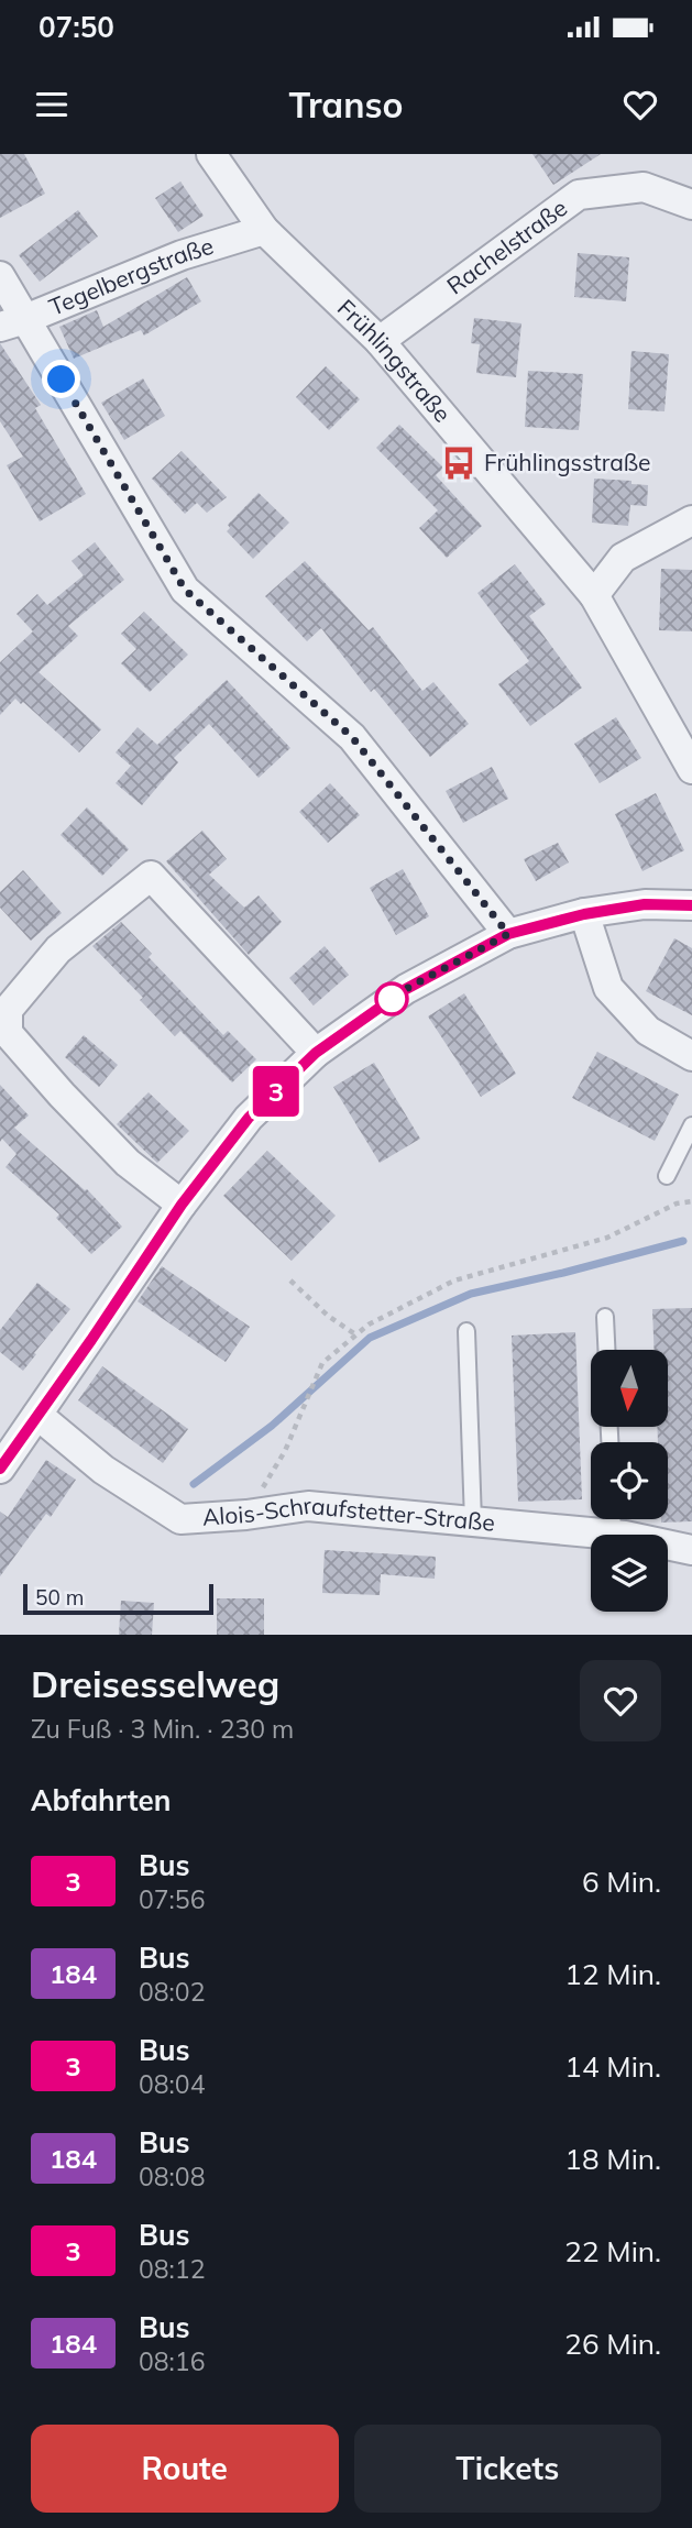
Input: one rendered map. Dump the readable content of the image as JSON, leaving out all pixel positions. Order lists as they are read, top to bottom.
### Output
{
  "streets": {
    "street": [
      "Rachelstraße",
      "Tegelbergstraße",
      "Frühlingstraße",
      "Alois-Schraufstetter-Straße"
    ]
  },
  "crossings": [
    ["Rachelstraße", "Frühlingstraße"],
    ["Tegelbergstraße", "Frühlingstraße"]
  ],
  "places": {
    "bus stop": ["Frühlingsstraße"]
  },
  "lines": ["bus line 3"],
  "scale_bar": "50 m",
  "north": "bottom",
  "page": {
    "status": "07:50",
    "header": "Transo",
    "on_map": "3",
    "scale": "50 m",
    "heading": [
      ["Dreisesselweg", "Zu Fuß · 3 Min. · 230 m"],
      "Abfahrten"
    ],
    "list": [
      {
        "mark": "3",
        "name": "Bus",
        "note": "07:56",
        "value": "6 Min."
      },
      {
        "mark": "184",
        "name": "Bus",
        "note": "08:02",
        "value": "12 Min."
      },
      {
        "mark": "3",
        "name": "Bus",
        "note": "08:04",
        "value": "14 Min."
      },
      {
        "mark": "184",
        "name": "Bus",
        "note": "08:08",
        "value": "18 Min."
      },
      {
        "mark": "3",
        "name": "Bus",
        "note": "08:12",
        "value": "22 Min."
      },
      {
        "mark": "184",
        "name": "Bus",
        "note": "08:16",
        "value": "26 Min."
      }
    ],
    "buttons": ["Route", "Tickets"]
  }
}
